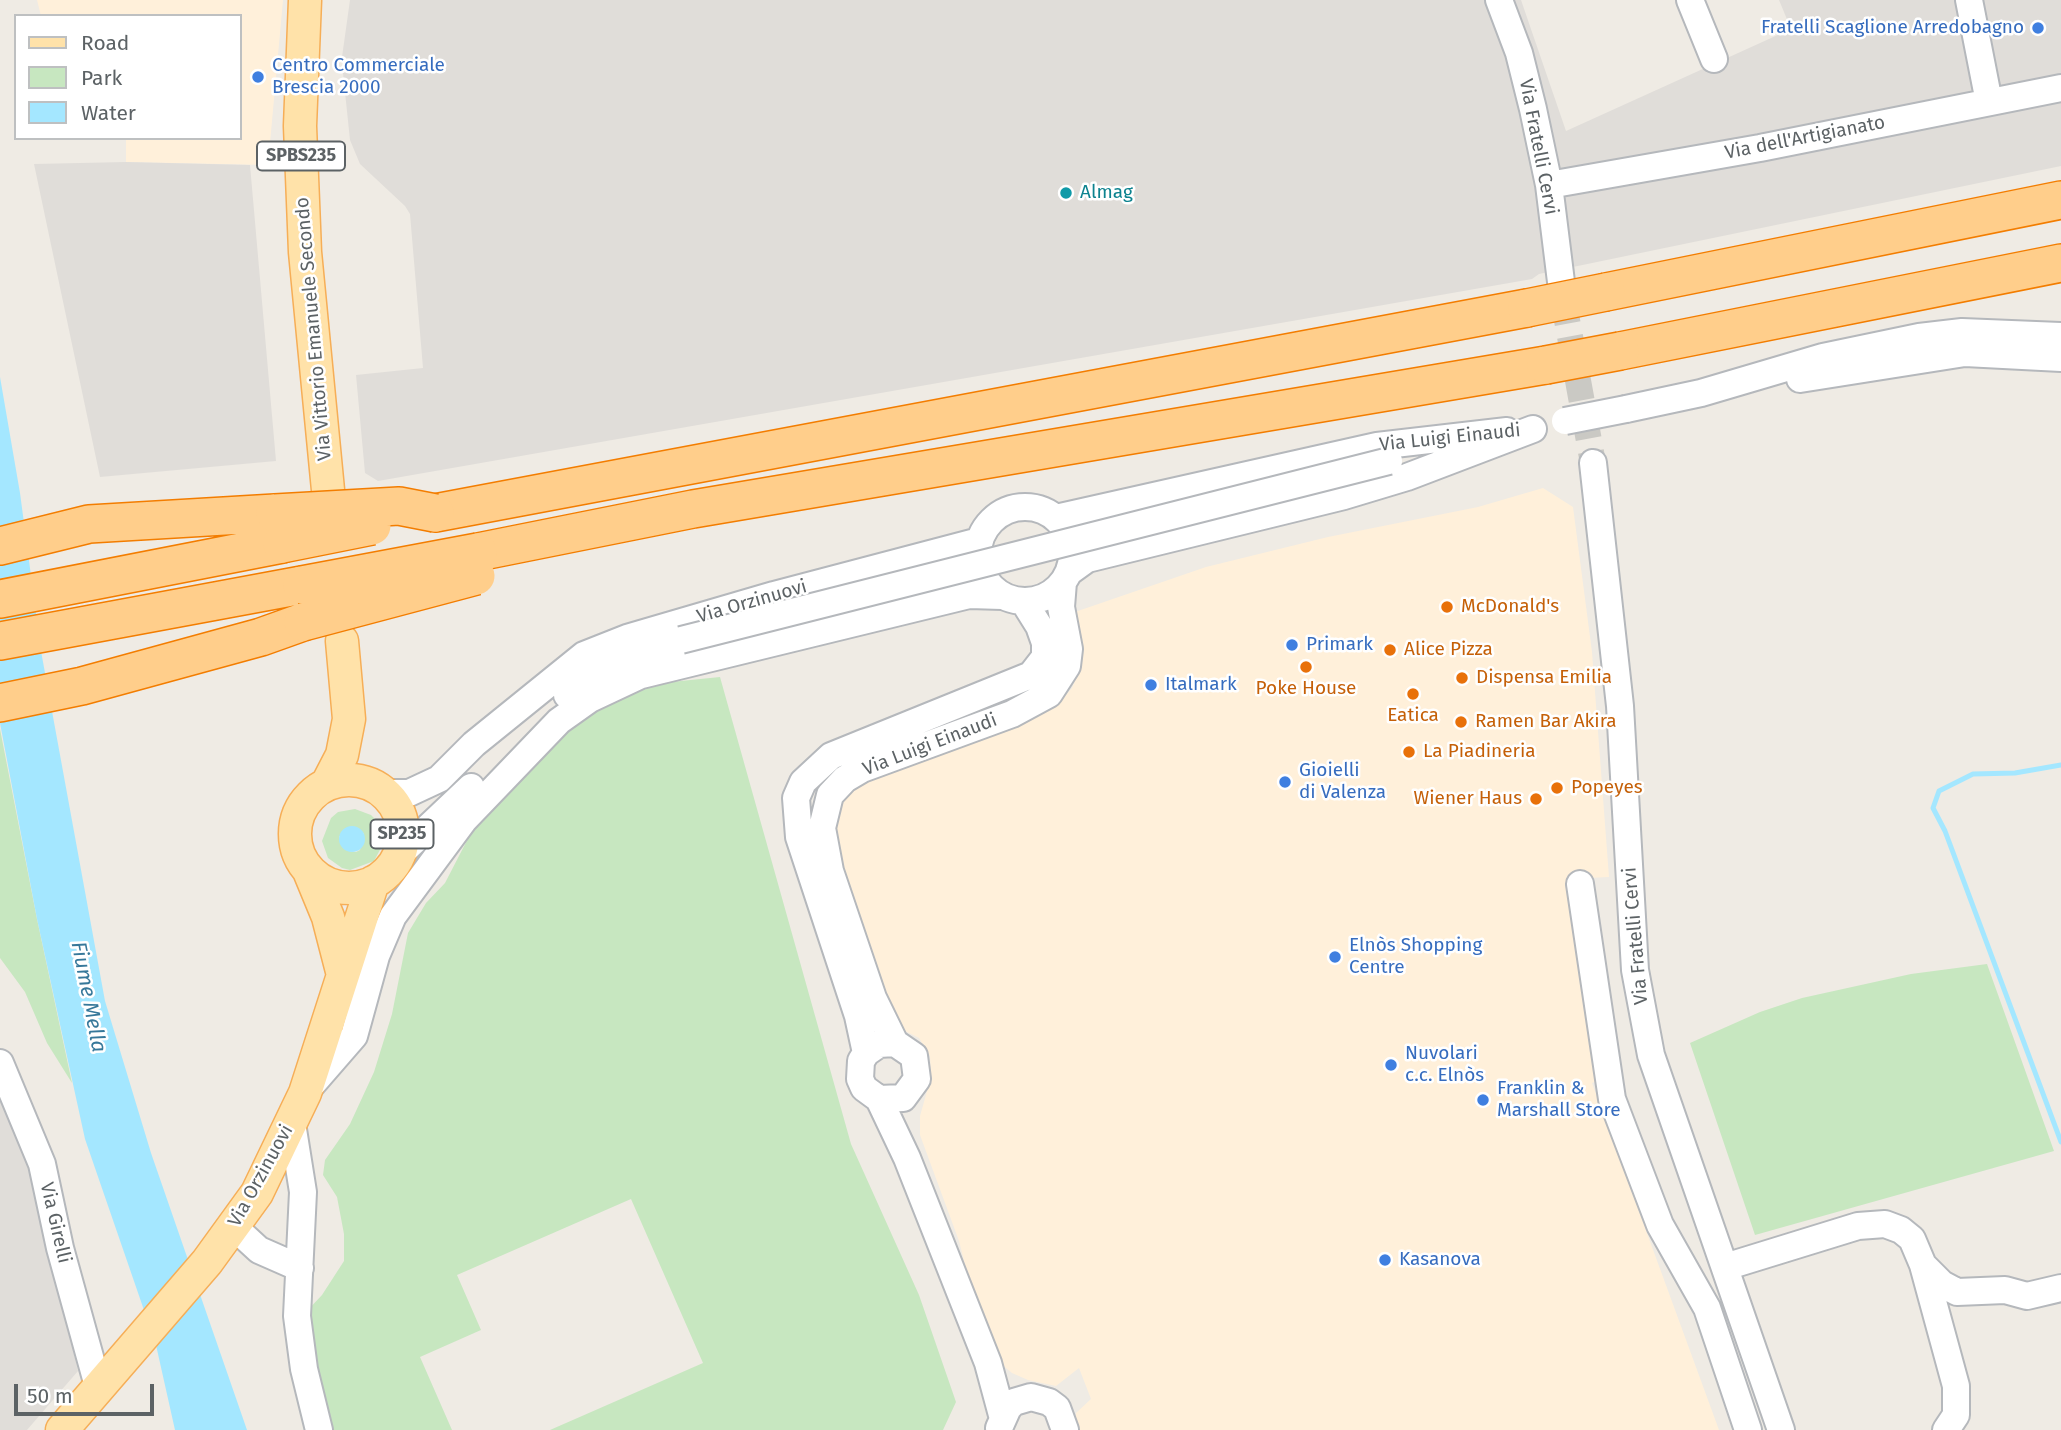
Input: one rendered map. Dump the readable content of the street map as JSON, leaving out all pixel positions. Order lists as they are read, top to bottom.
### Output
{
  "streets": {
    "main road": [
      "SPBS235",
      "Via Vittorio Emanuele Secondo",
      "Via Orzinuovi",
      "SP235"
    ],
    "street": [
      "Via dell'Artigianato",
      "Via Fratelli Cervi",
      "Via Luigi Einaudi",
      "Via Girelli"
    ]
  },
  "crossings": [
    ["Via dell'Artigianato", "Via Fratelli Cervi"],
    ["Via Luigi Einaudi", "Via Orzinuovi"],
    ["Via Orzinuovi", "SP235"],
    ["Via Orzinuovi", "Via Girelli"]
  ],
  "water": ["Fiume Mella"],
  "places": [
    "Fratelli Scaglione Arredobagno",
    "Centro Commerciale Brescia 2000",
    "Almag",
    "McDonald's",
    "Primark",
    "Alice Pizza",
    "Poke House",
    "Dispensa Emilia",
    "Italmark",
    "Eatica",
    "Ramen Bar Akira",
    "La Piadineria",
    "Gioielli di Valenza",
    "Popeyes",
    "Wiener Haus",
    "Elnòs Shopping Centre",
    "Nuvolari c.c. Elnòs",
    "Franklin & Marshall Store",
    "Kasanova"
  ],
  "legend": ["Road", "Park", "Water"],
  "scale_bar": "50 m"
}
